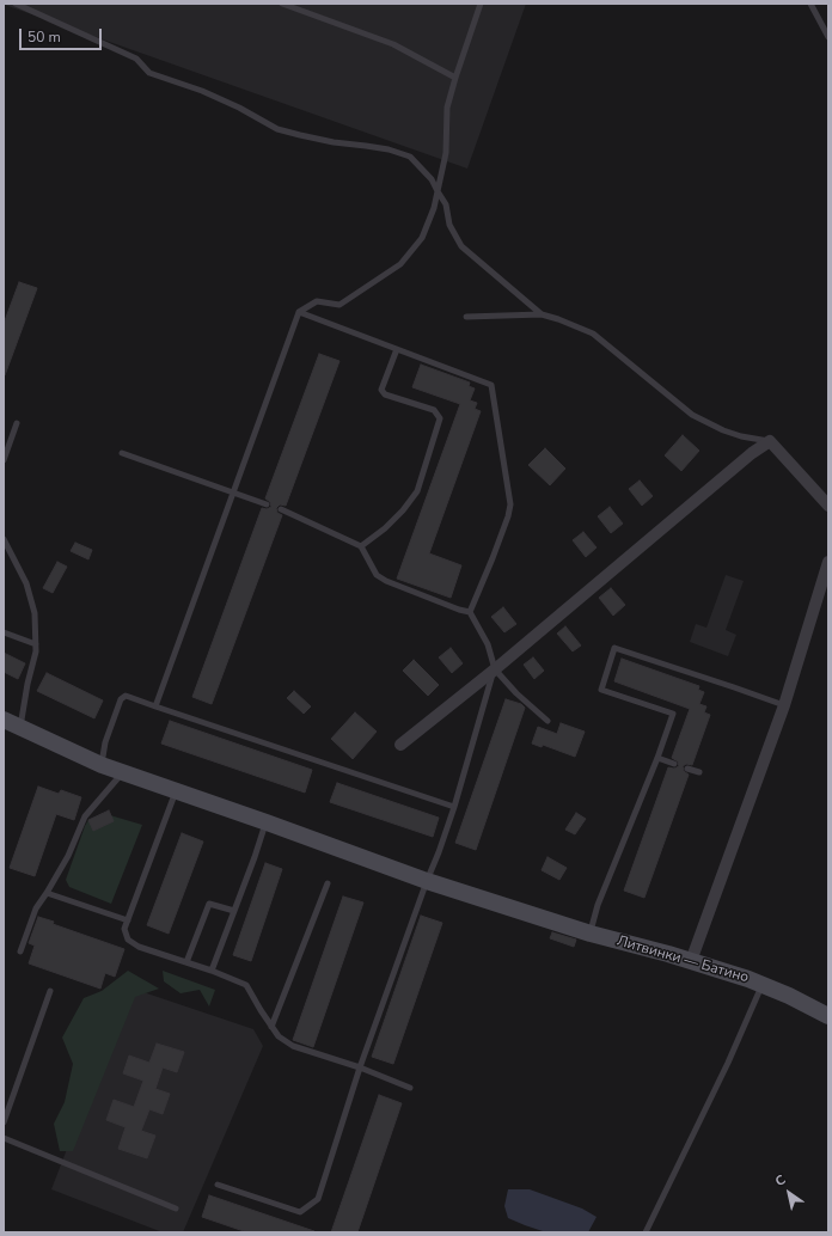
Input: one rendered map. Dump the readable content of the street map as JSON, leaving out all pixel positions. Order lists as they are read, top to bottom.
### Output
{
  "streets": {
    "street": ["Литвинки — Батино"]
  },
  "scale_bar": "50 m",
  "north": "top left"
}
